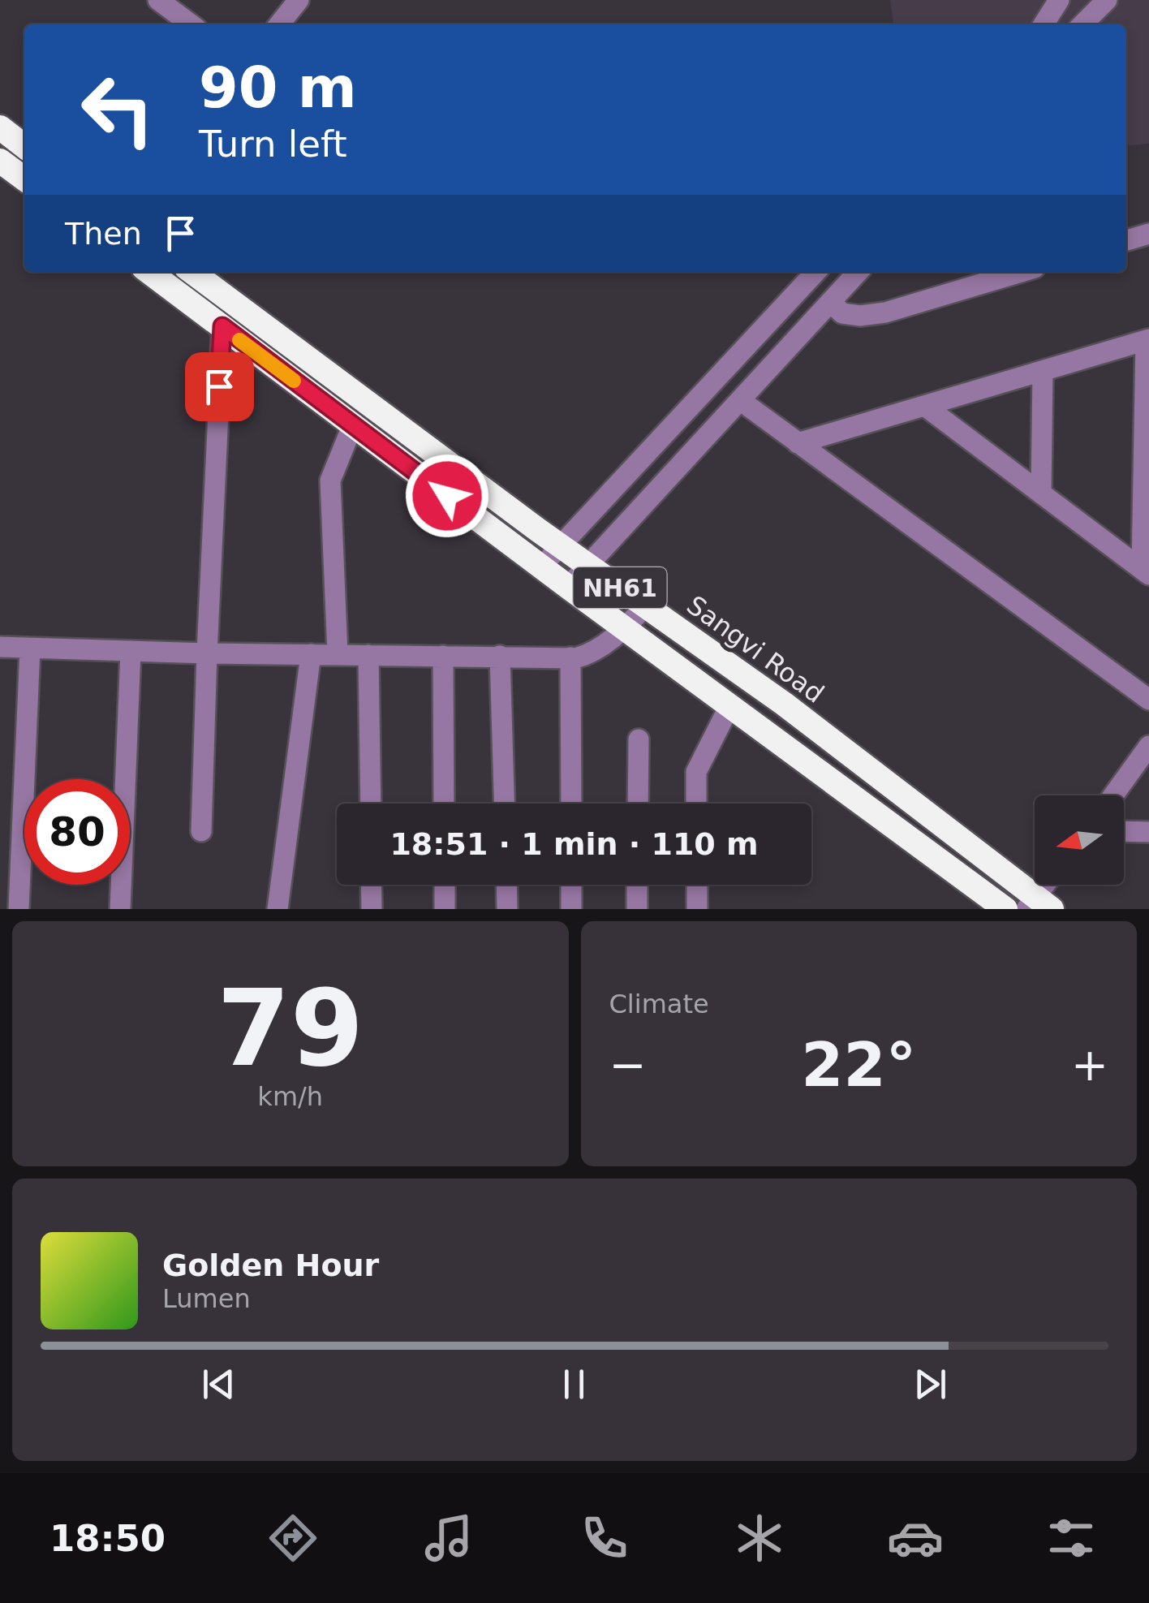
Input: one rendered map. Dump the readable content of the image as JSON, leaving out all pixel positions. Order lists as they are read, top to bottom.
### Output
{
  "streets": {
    "highway": ["NH61", "Sangvi Road"]
  },
  "north": "left",
  "page": {
    "turn": ["90 m", "Turn left"],
    "then": "Then",
    "limit": "80",
    "trip": "18:51 · 1 min · 110 m",
    "tile": [
      ["79", "km/h"],
      "Climate"
    ],
    "heat": ["−", "22°", "+"],
    "song": ["Golden Hour", "Lumen"],
    "tabs": "18:50"
  }
}
